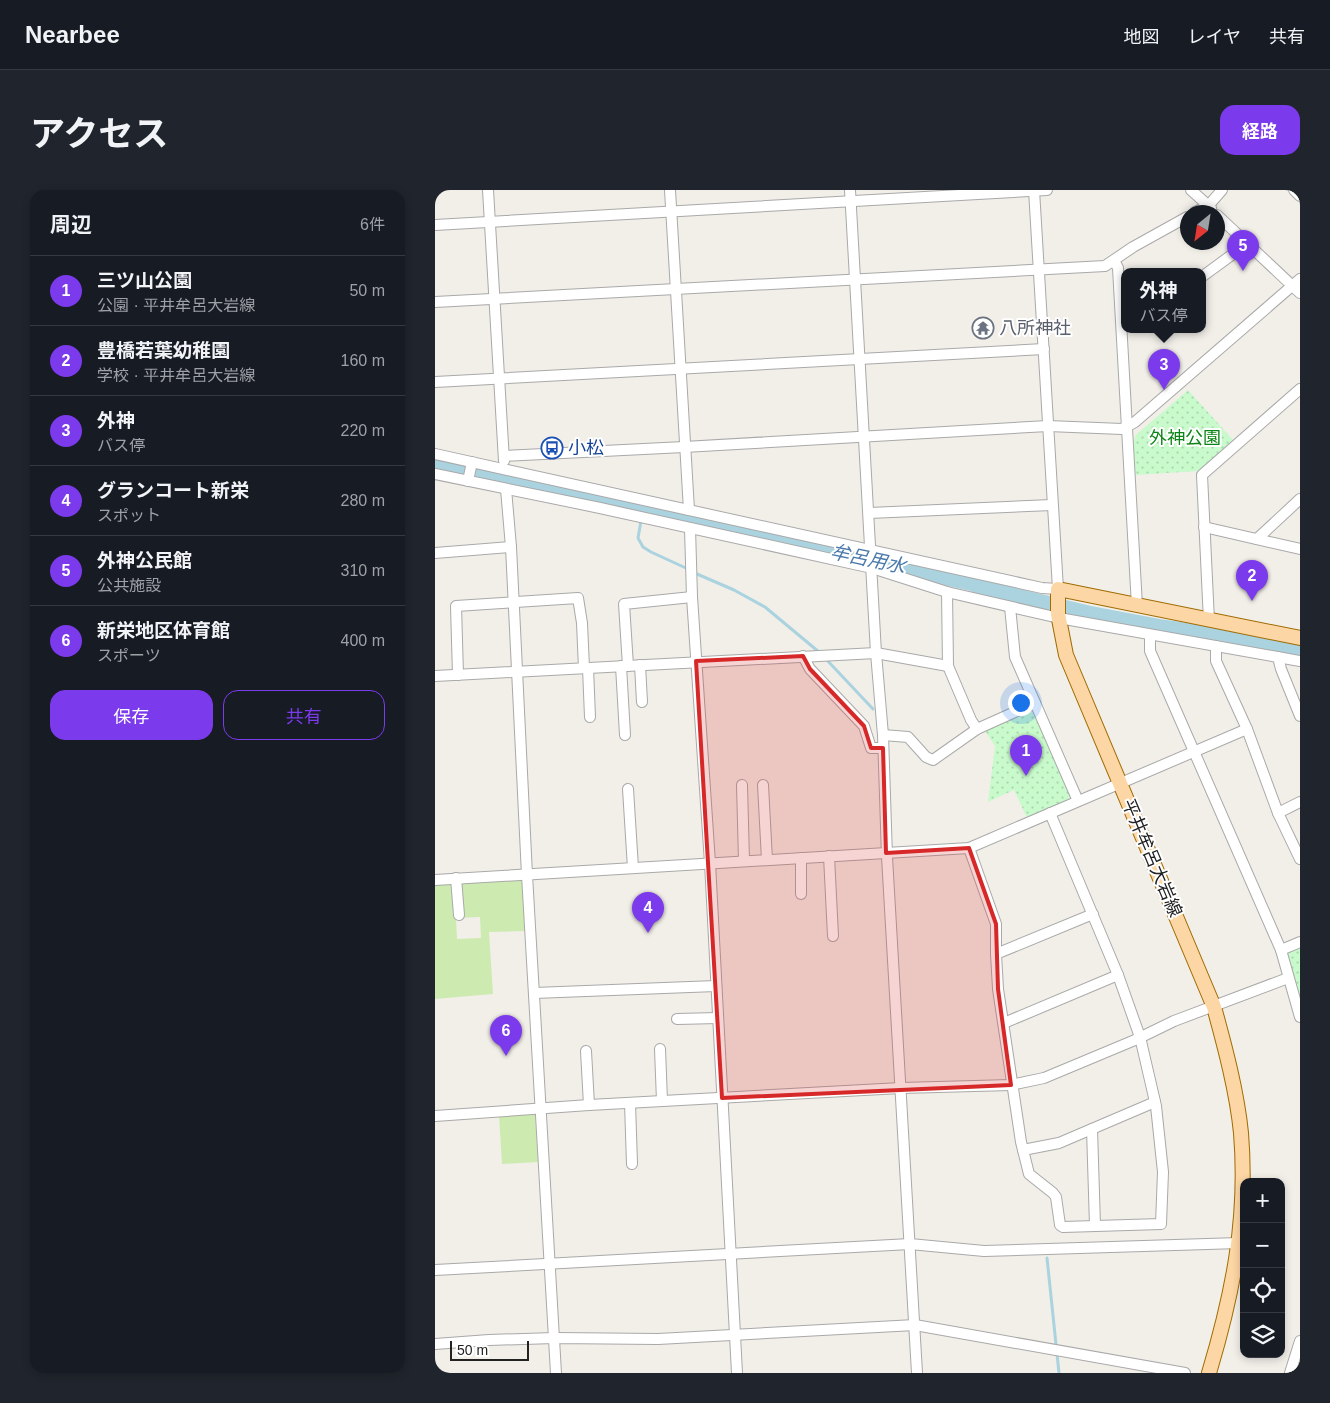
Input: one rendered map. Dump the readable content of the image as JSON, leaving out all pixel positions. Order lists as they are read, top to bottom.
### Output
{
  "streets": {
    "main road": ["平井牟呂大岩線"]
  },
  "water": ["牟呂用水"],
  "parks": ["外神公園"],
  "places": {
    "temple": ["八所神社"],
    "bus stop": ["小松"]
  },
  "scale_bar": "50 m",
  "north": "bottom left",
  "page": {
    "header": "Nearbee",
    "nav": ["地図", "レイヤ", "共有"],
    "title": "アクセス",
    "buttons": [
      "経路",
      ["保存", "共有"]
    ],
    "heading": ["周辺", "6件"],
    "pins": [
      "5",
      "3",
      "2",
      "1",
      "4",
      "6"
    ],
    "list": [
      {
        "mark": "1",
        "name": "三ツ山公園",
        "note": "公園 · 平井牟呂大岩線",
        "value": "50 m"
      },
      {
        "mark": "2",
        "name": "豊橋若葉幼稚園",
        "note": "学校 · 平井牟呂大岩線",
        "value": "160 m"
      },
      {
        "mark": "3",
        "name": "外神",
        "note": "バス停",
        "value": "220 m"
      },
      {
        "mark": "4",
        "name": "グランコート新栄",
        "note": "スポット",
        "value": "280 m"
      },
      {
        "mark": "5",
        "name": "外神公民館",
        "note": "公共施設",
        "value": "310 m"
      },
      {
        "mark": "6",
        "name": "新栄地区体育館",
        "note": "スポーツ",
        "value": "400 m"
      }
    ],
    "popup": ["外神", "バス停"],
    "map_buttons": ["+", "−"],
    "scale": "50 m"
  }
}
